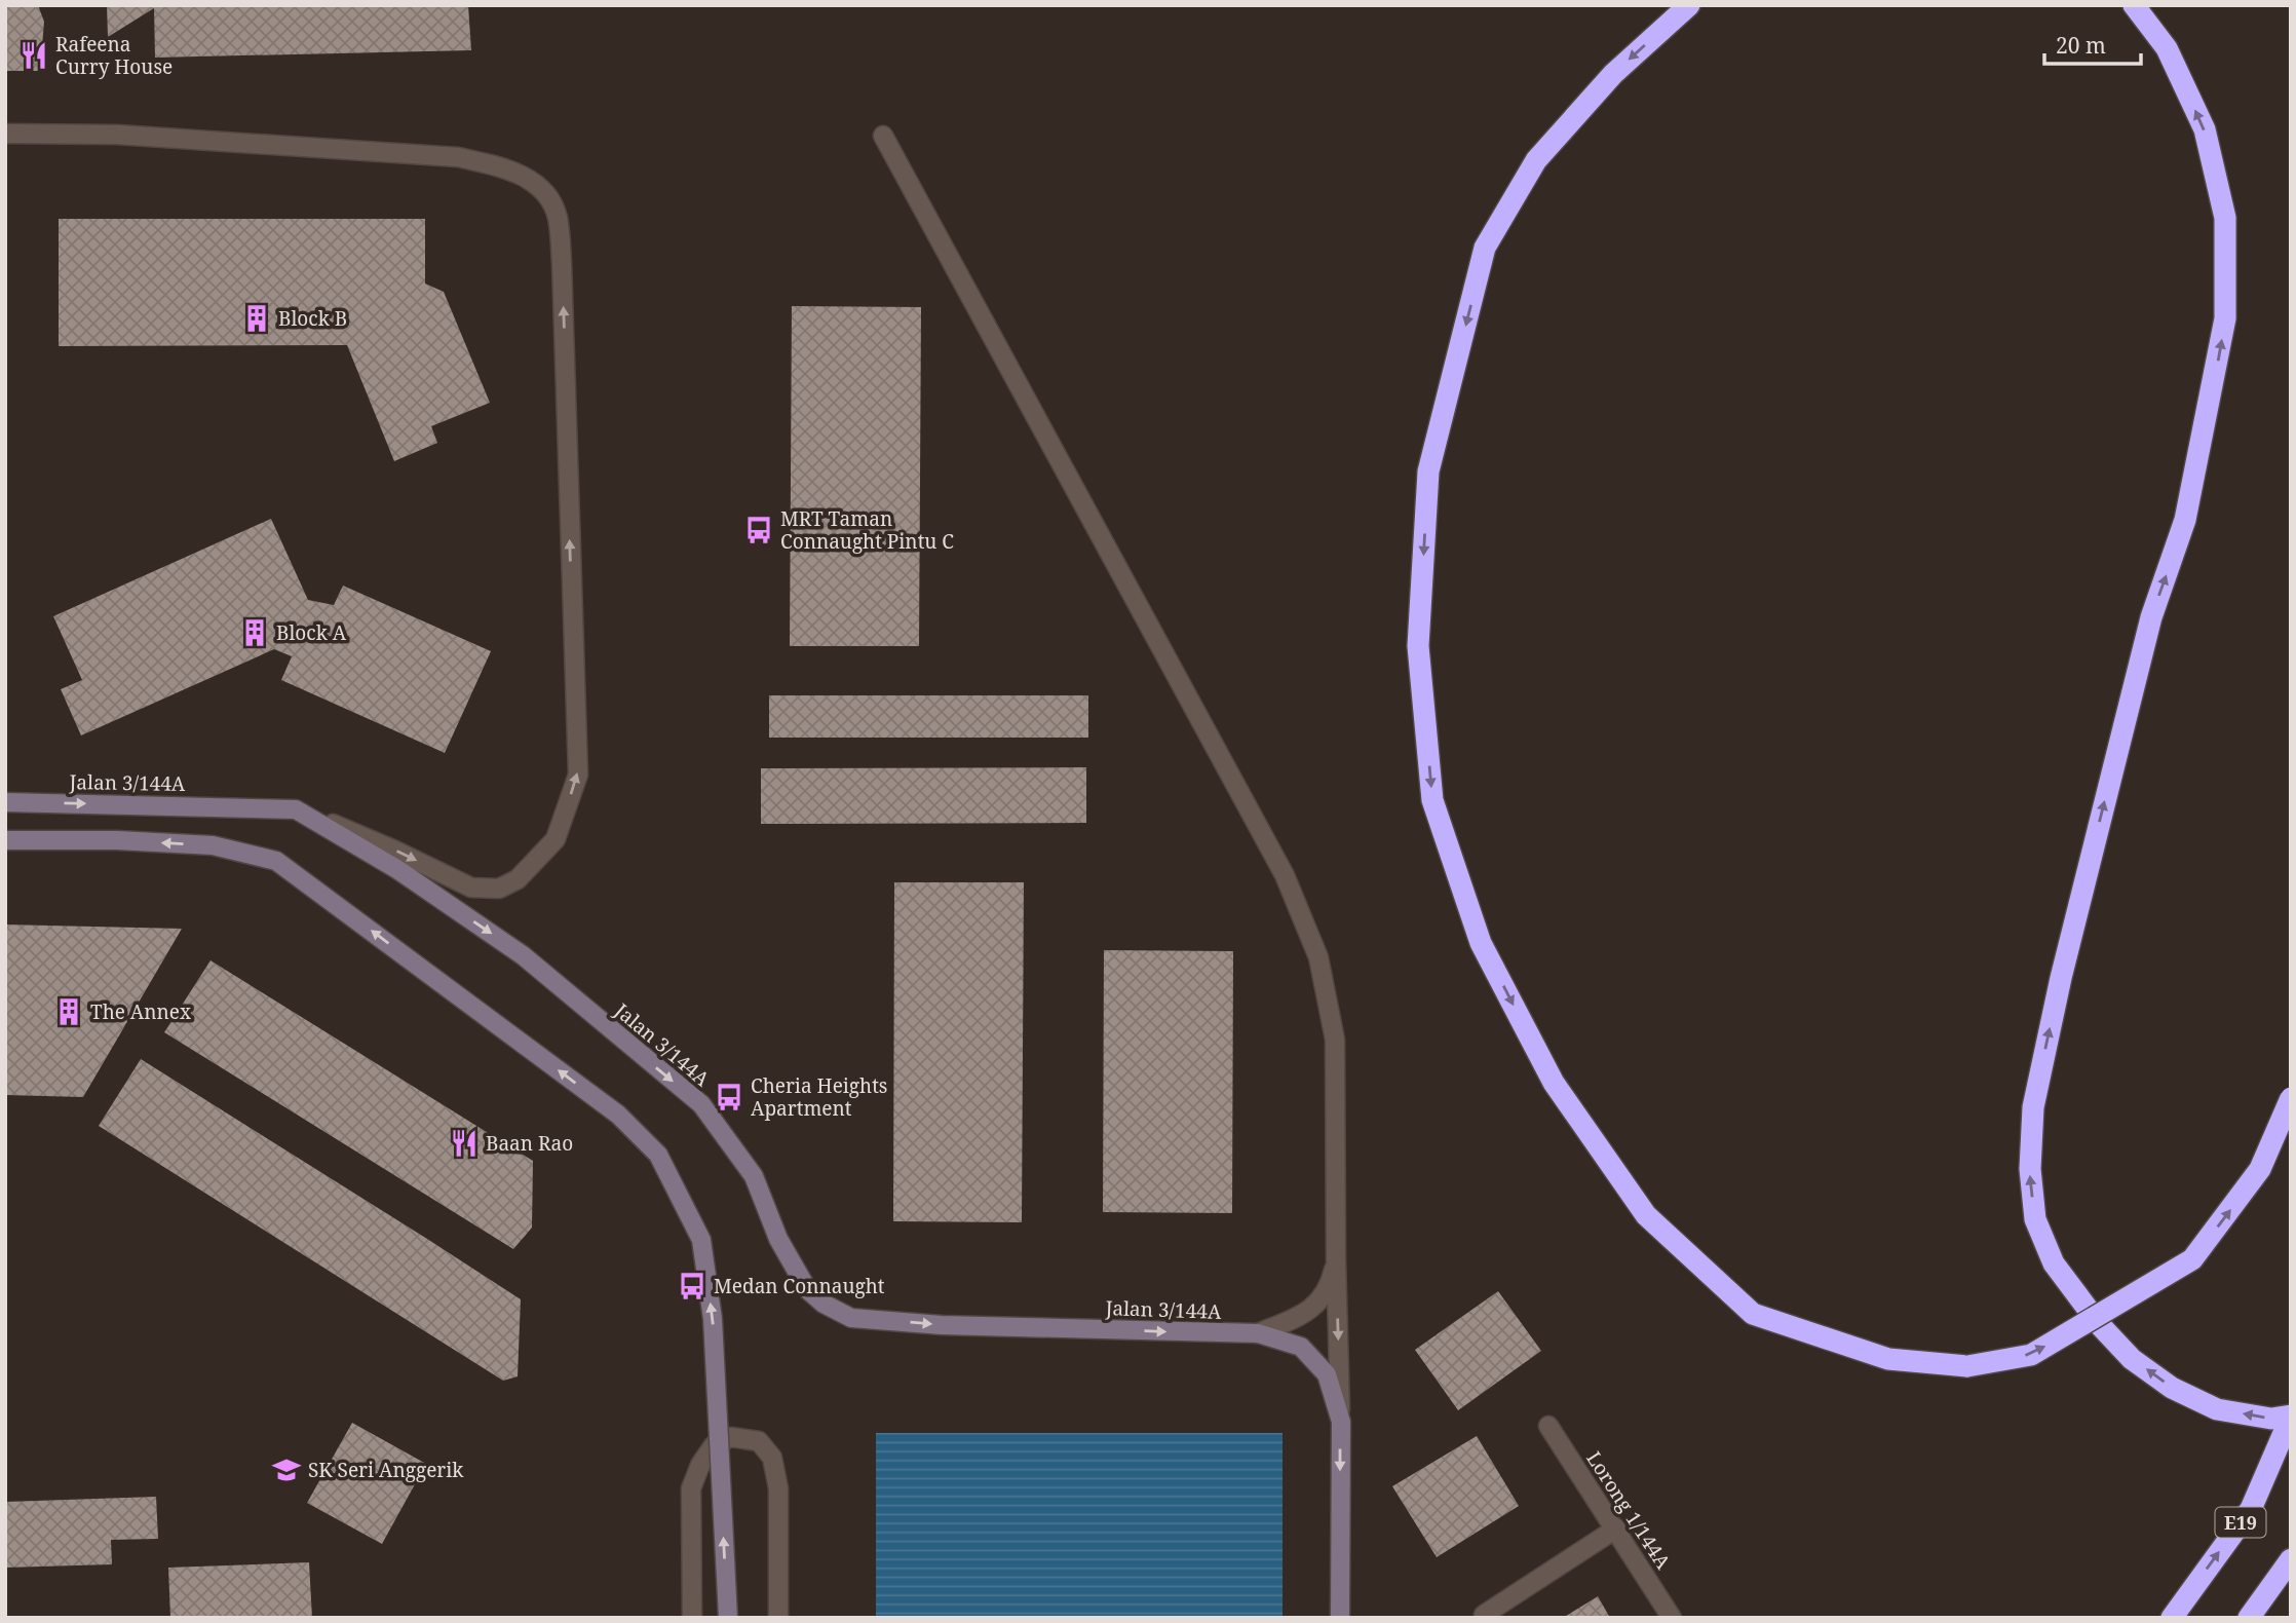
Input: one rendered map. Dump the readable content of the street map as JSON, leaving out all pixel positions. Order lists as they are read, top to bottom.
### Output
{
  "streets": {
    "highway": ["E19"],
    "street": ["Jalan 3/144A", "Lorong 1/144A"]
  },
  "one_way": ["Jalan 3/144A"],
  "places": {
    "restaurant": ["Rafeena Curry House", "Baan Rao"],
    "building": ["Block B", "Block A", "The Annex"],
    "bus stop": ["MRT Taman Connaught Pintu C", "Cheria Heights Apartment", "Medan Connaught"],
    "school or university": ["SK Seri Anggerik"]
  },
  "scale_bar": "20 m"
}
